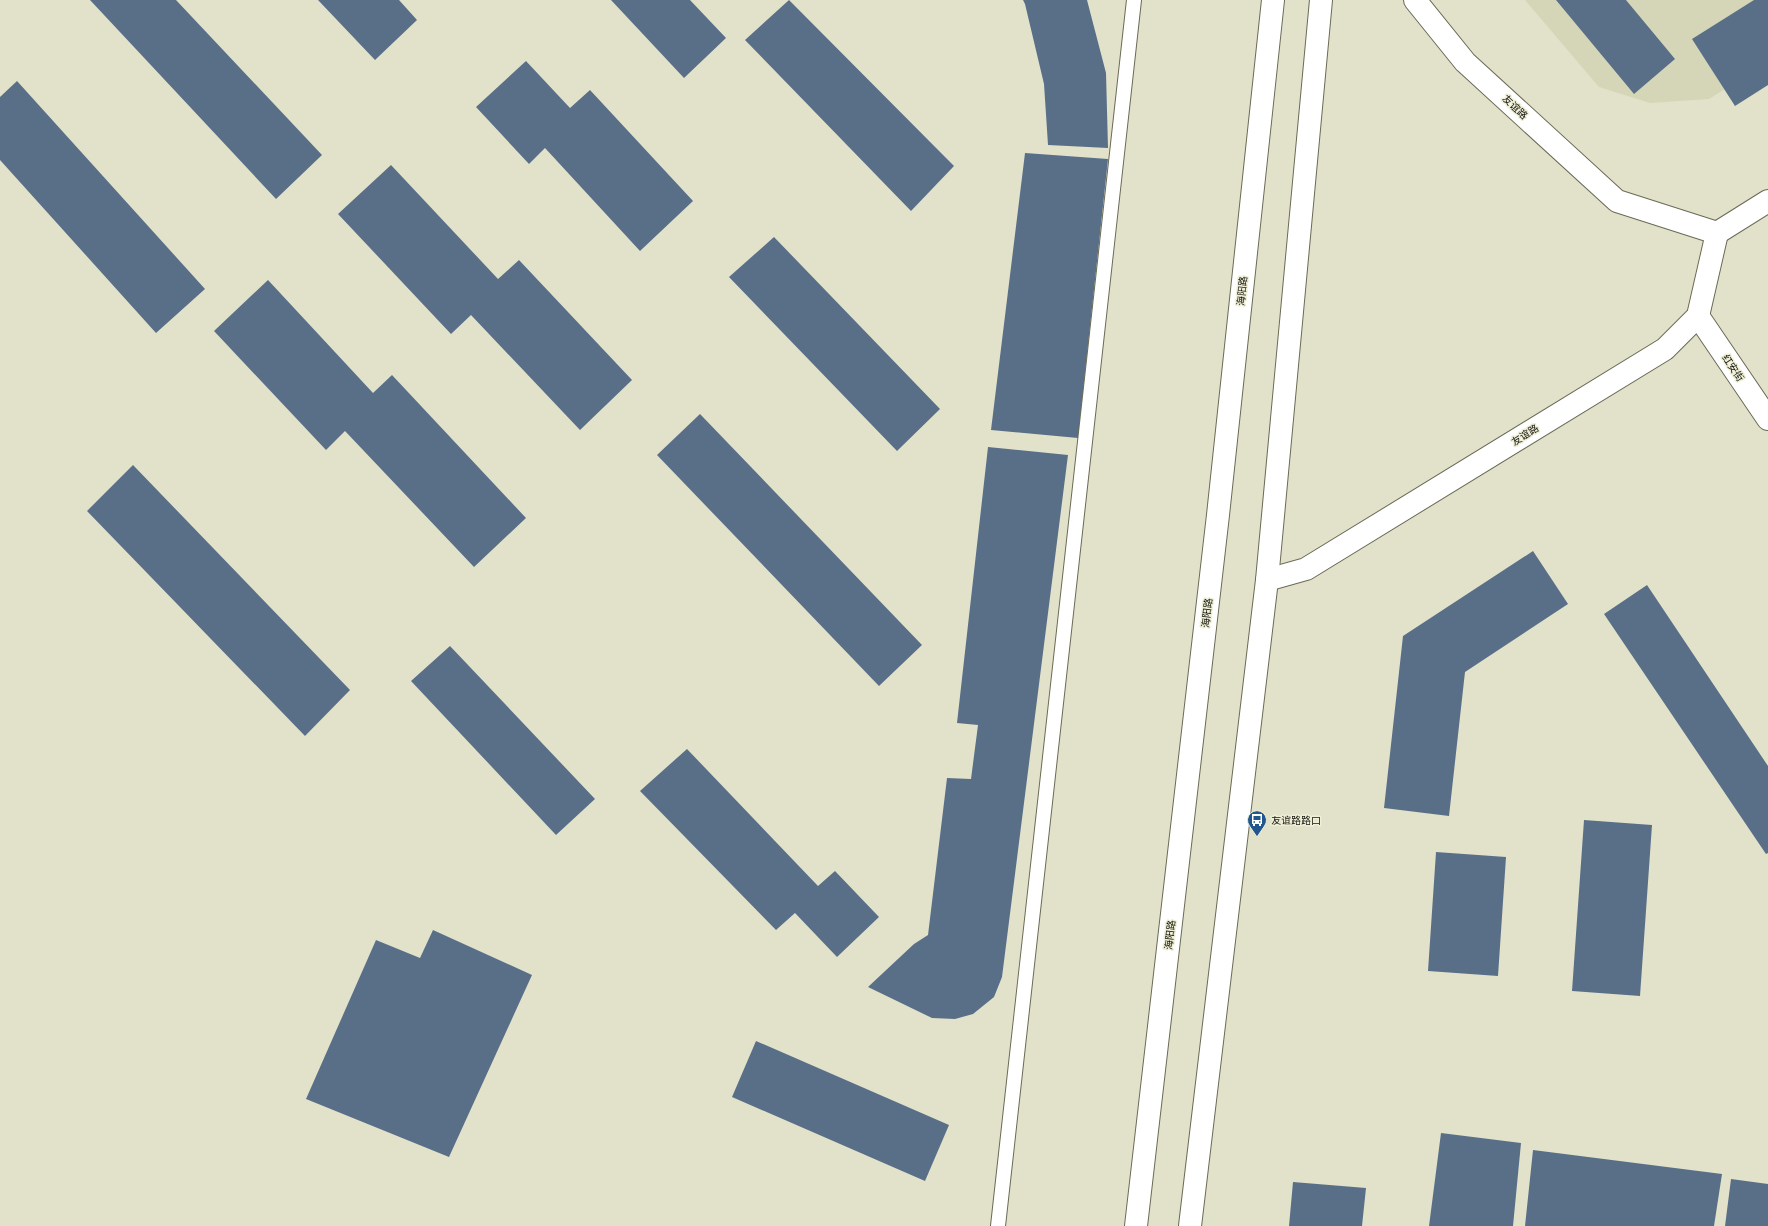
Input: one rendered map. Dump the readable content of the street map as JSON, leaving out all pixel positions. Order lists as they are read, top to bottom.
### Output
{
  "streets": {
    "main road": ["友谊路", "海阳路", "红安街"]
  },
  "crossings": [
    ["友谊路", "红安街"]
  ],
  "places": {
    "bus stop": ["友谊路路口"]
  }
}
